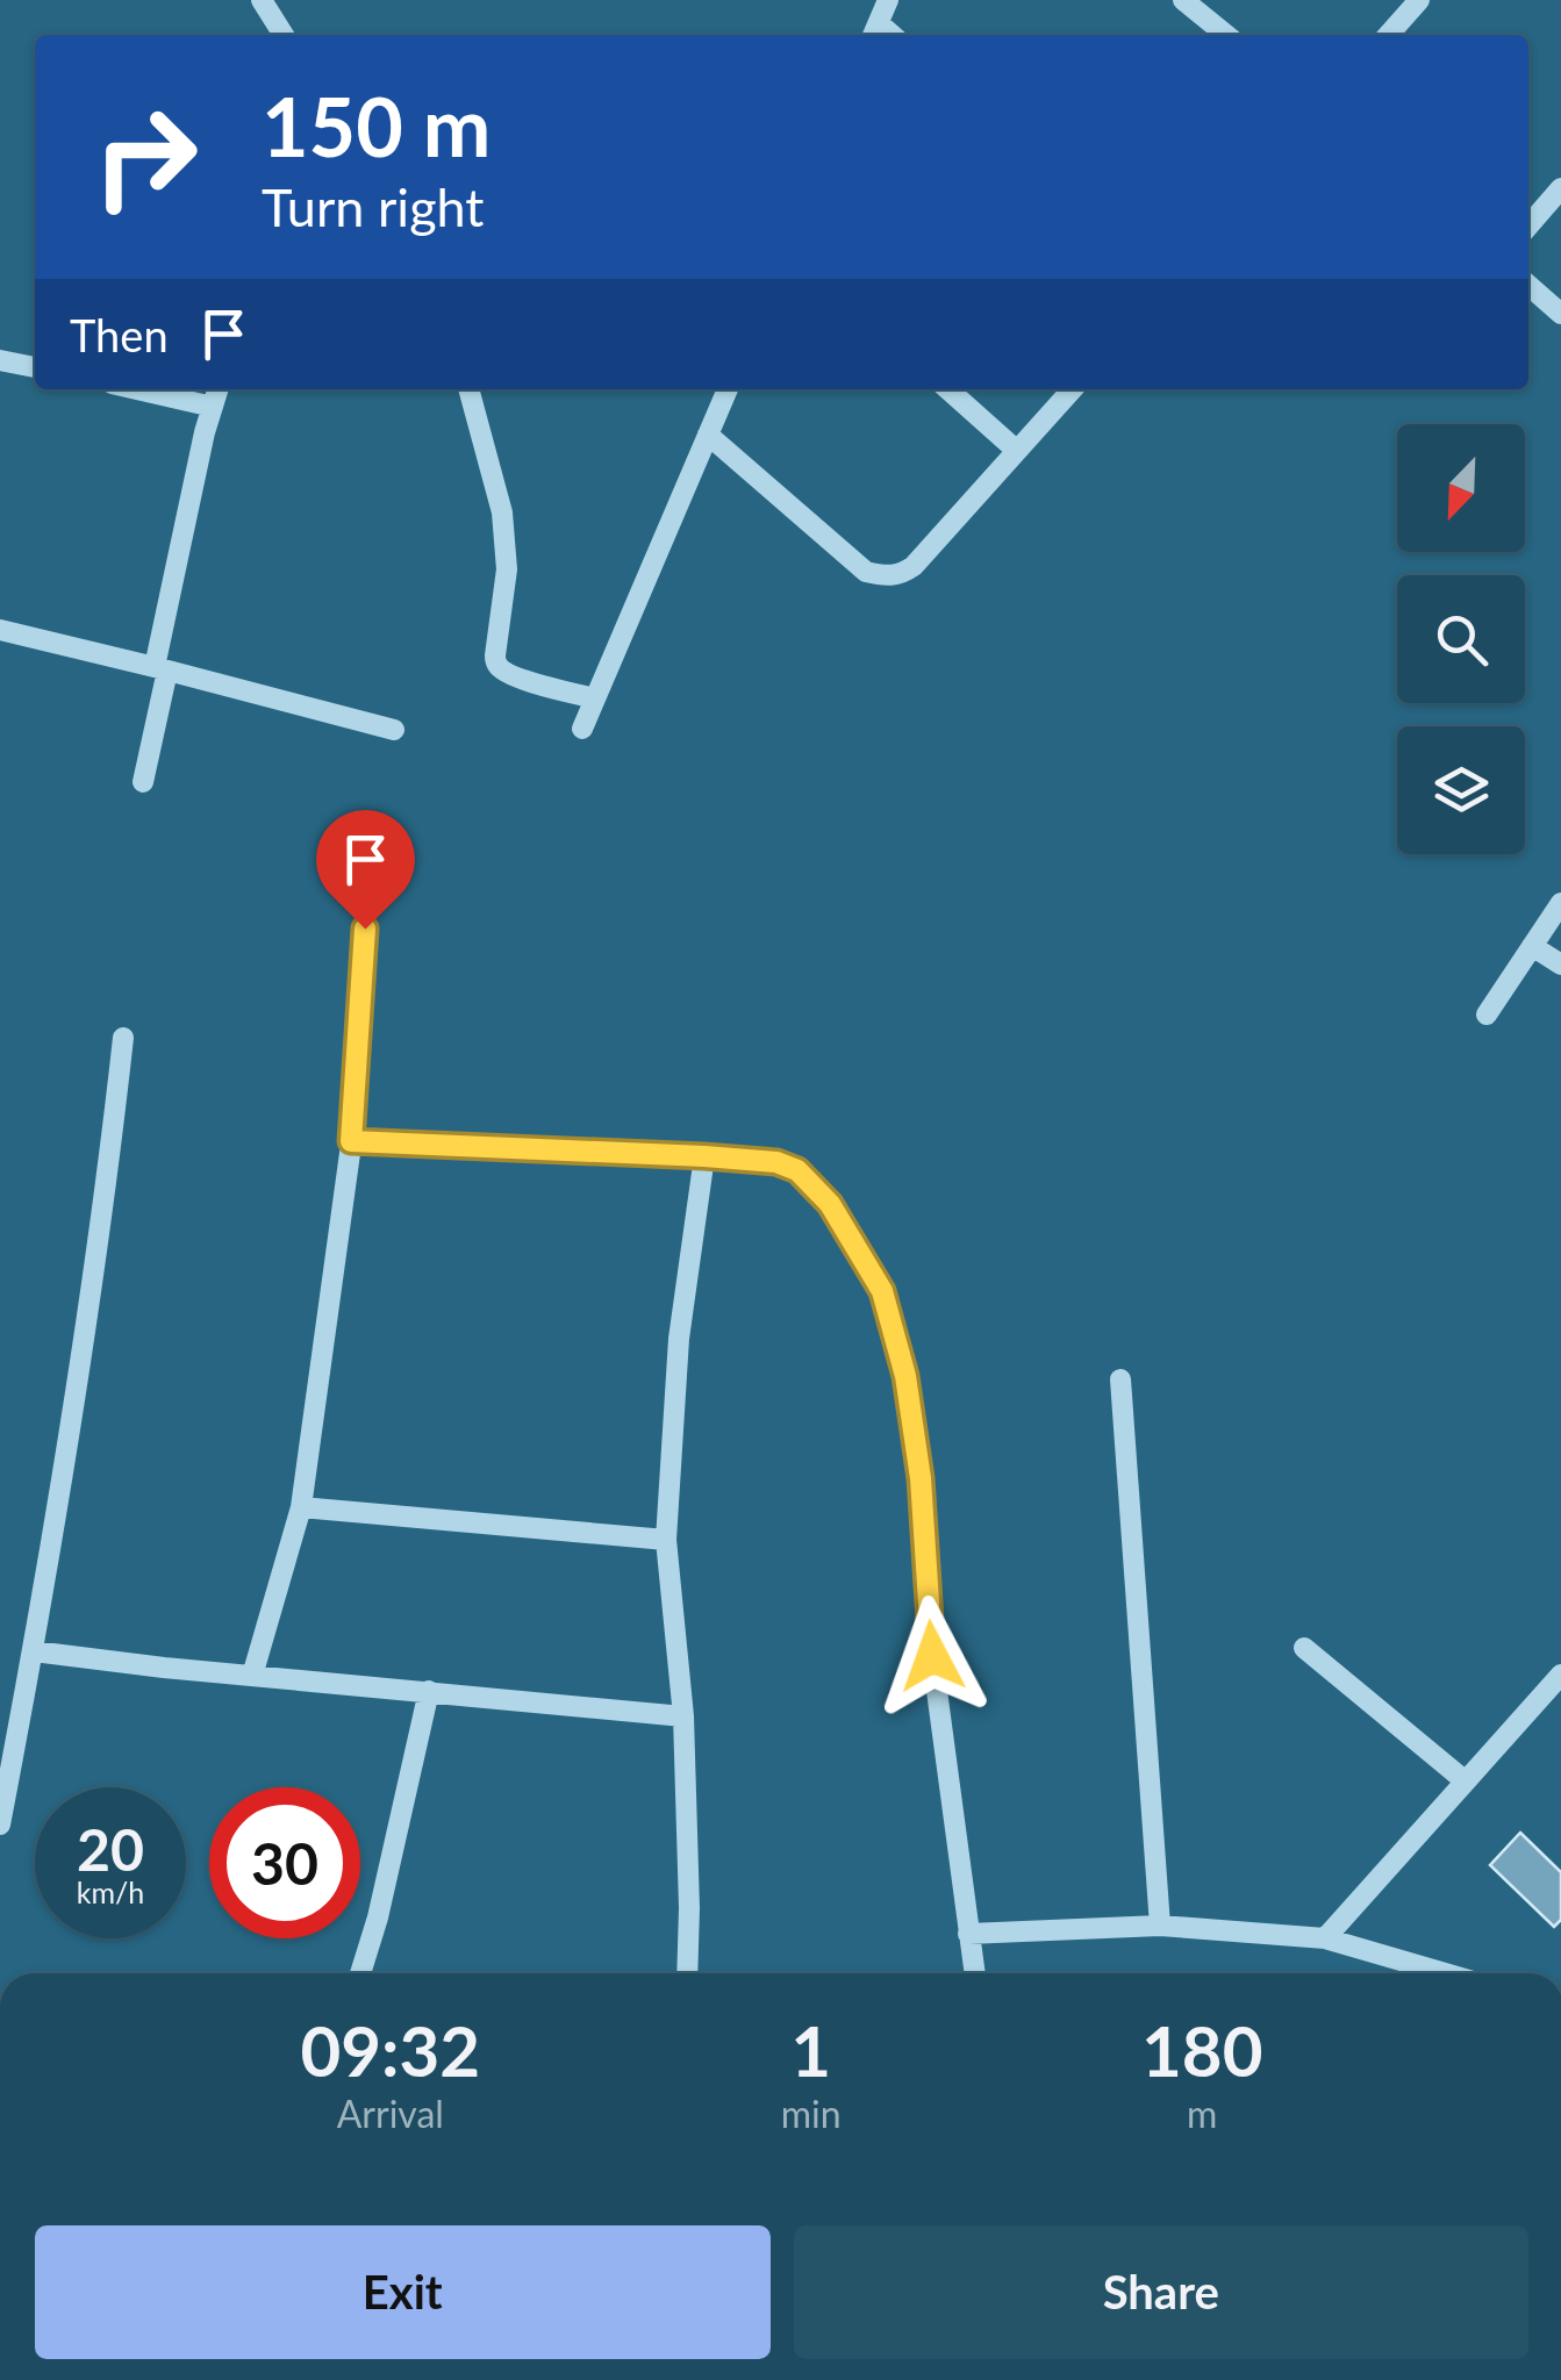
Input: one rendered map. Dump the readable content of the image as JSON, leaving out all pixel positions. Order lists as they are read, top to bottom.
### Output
{
  "north": "bottom left",
  "page": {
    "turn": ["150 m", "Turn right"],
    "then": "Then",
    "speed": "20 km/h",
    "limit": "30",
    "eta": [
      "09:32",
      "Arrival",
      "1",
      "min",
      "180",
      "m"
    ],
    "buttons": ["Exit", "Share"]
  }
}
